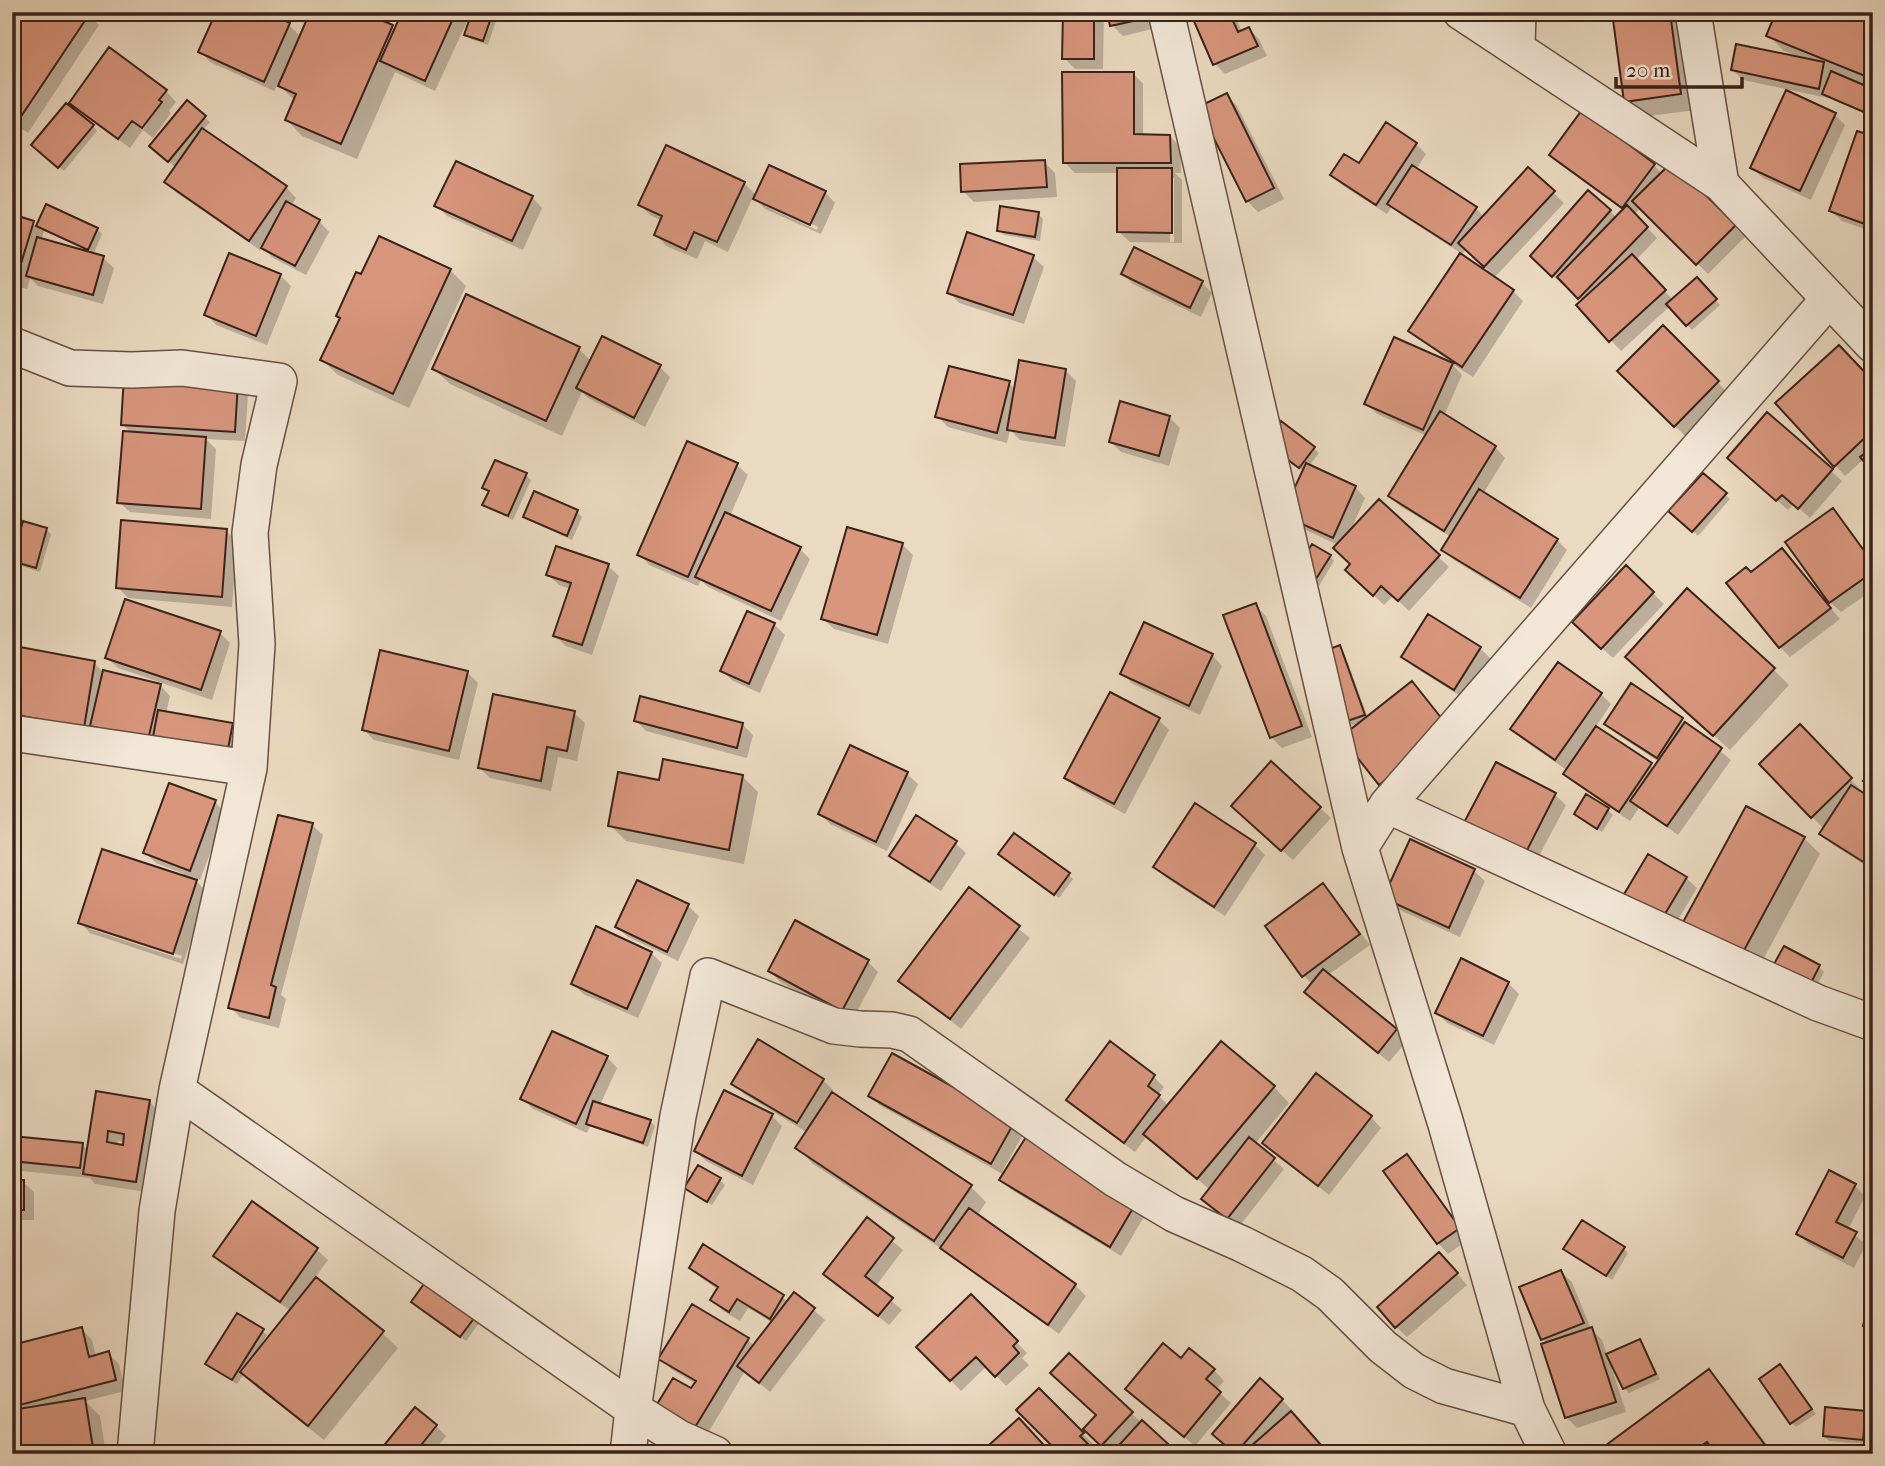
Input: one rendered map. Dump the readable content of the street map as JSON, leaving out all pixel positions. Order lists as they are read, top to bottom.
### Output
{
  "scale_bar": "20 m"
}
